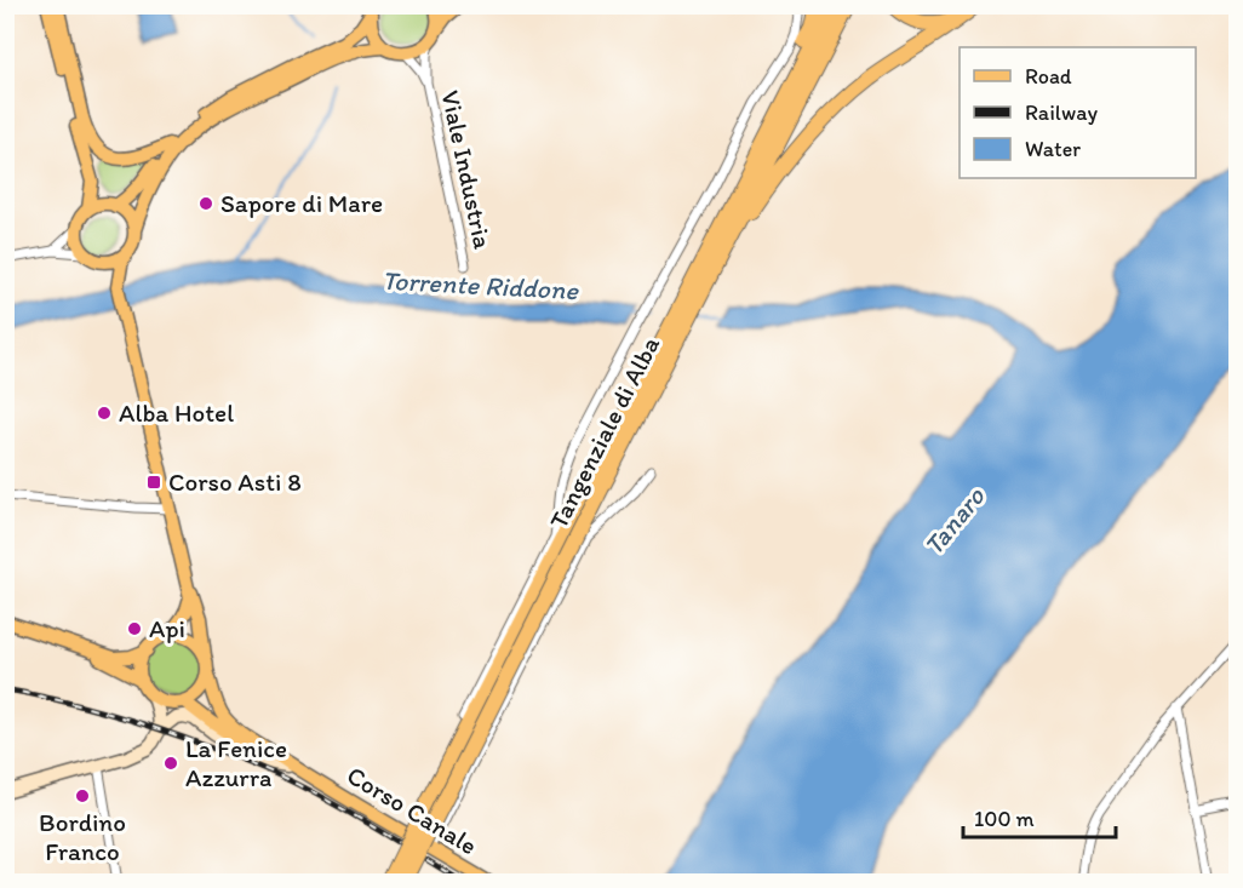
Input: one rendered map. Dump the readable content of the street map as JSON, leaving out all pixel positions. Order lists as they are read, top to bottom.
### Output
{
  "streets": {
    "highway": ["Tangenziale di Alba"],
    "main road": ["Corso Canale"],
    "street": ["Viale Industria"]
  },
  "water": ["Torrente Riddone", "Tanaro"],
  "places": {
    "other": [
      "Sapore di Mare",
      "Alba Hotel",
      "Api",
      "La Fenice Azzurra",
      "Bordino Franco"
    ],
    "transit": ["Corso Asti 8"]
  },
  "legend": ["Road", "Railway", "Water"],
  "scale_bar": "100 m"
}
